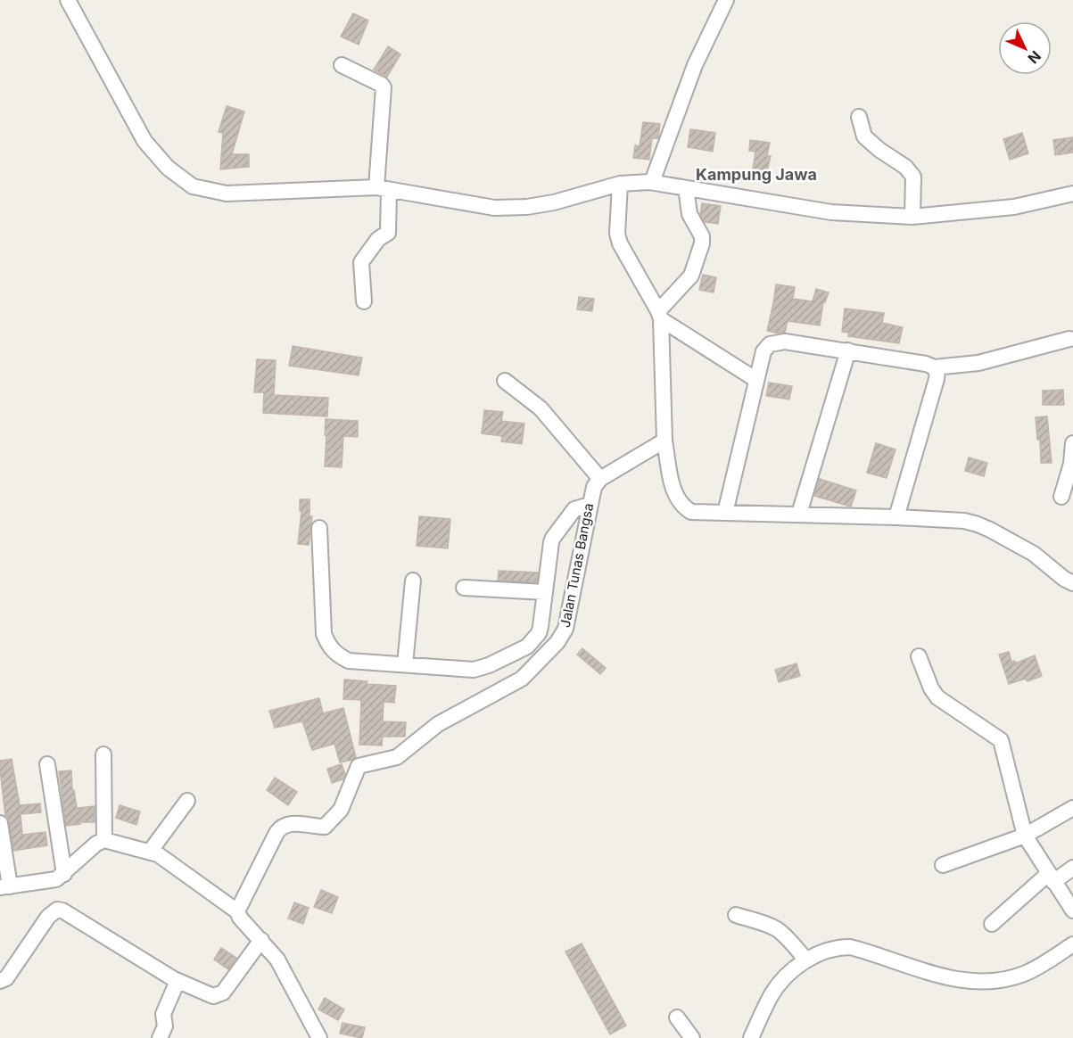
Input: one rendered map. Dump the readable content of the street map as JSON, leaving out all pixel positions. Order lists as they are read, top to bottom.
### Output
{
  "streets": {
    "street": ["Jalan Tunas Bangsa"]
  },
  "districts": ["Kampung Jawa"],
  "north": "bottom right"
}
